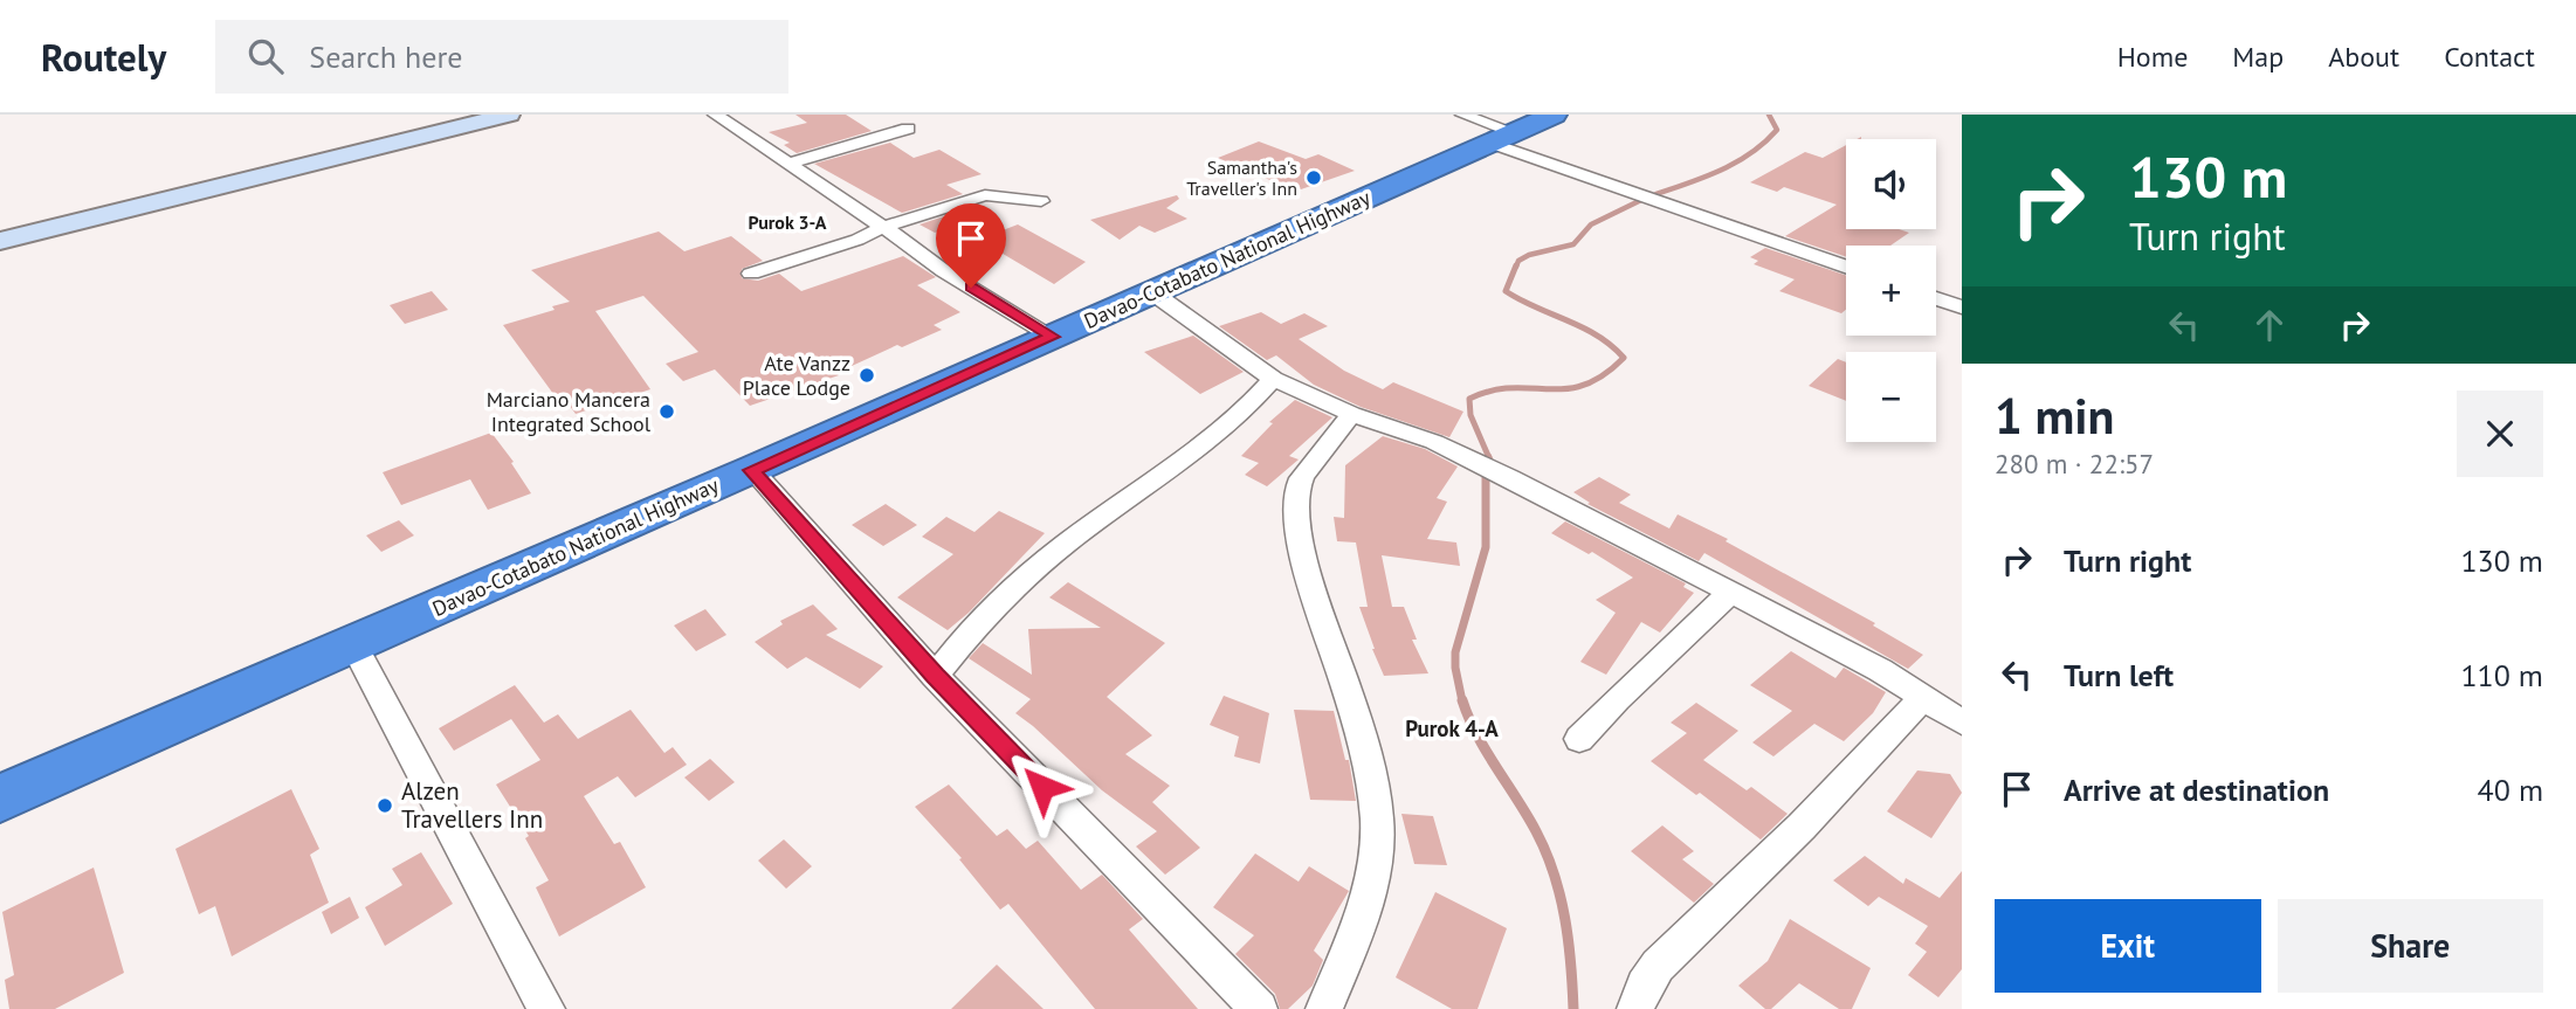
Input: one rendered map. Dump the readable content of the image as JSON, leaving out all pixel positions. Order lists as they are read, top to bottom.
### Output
{
  "streets": {
    "highway": ["Davao-Cotabato National Highway"]
  },
  "districts": ["Purok 3-A", "Purok 4-A"],
  "places": [
    "Samantha's Traveller's Inn",
    "Ate Vanzz Place Lodge",
    "Marciano Mancera Integrated School",
    "Alzen Travellers Inn"
  ],
  "page": {
    "header": "Routely",
    "search": "Search here",
    "nav": [
      "Home",
      "Map",
      "About",
      "Contact"
    ],
    "turn": ["130 m", "Turn right"],
    "map_buttons": ["+", "−"],
    "heading": ["1 min", "280 m · 22:57"],
    "list": [
      {
        "name": "Turn right",
        "value": "130 m"
      },
      {
        "name": "Turn left",
        "value": "110 m"
      },
      {
        "name": "Arrive at destination",
        "value": "40 m"
      }
    ],
    "buttons": ["Exit", "Share"]
  }
}
